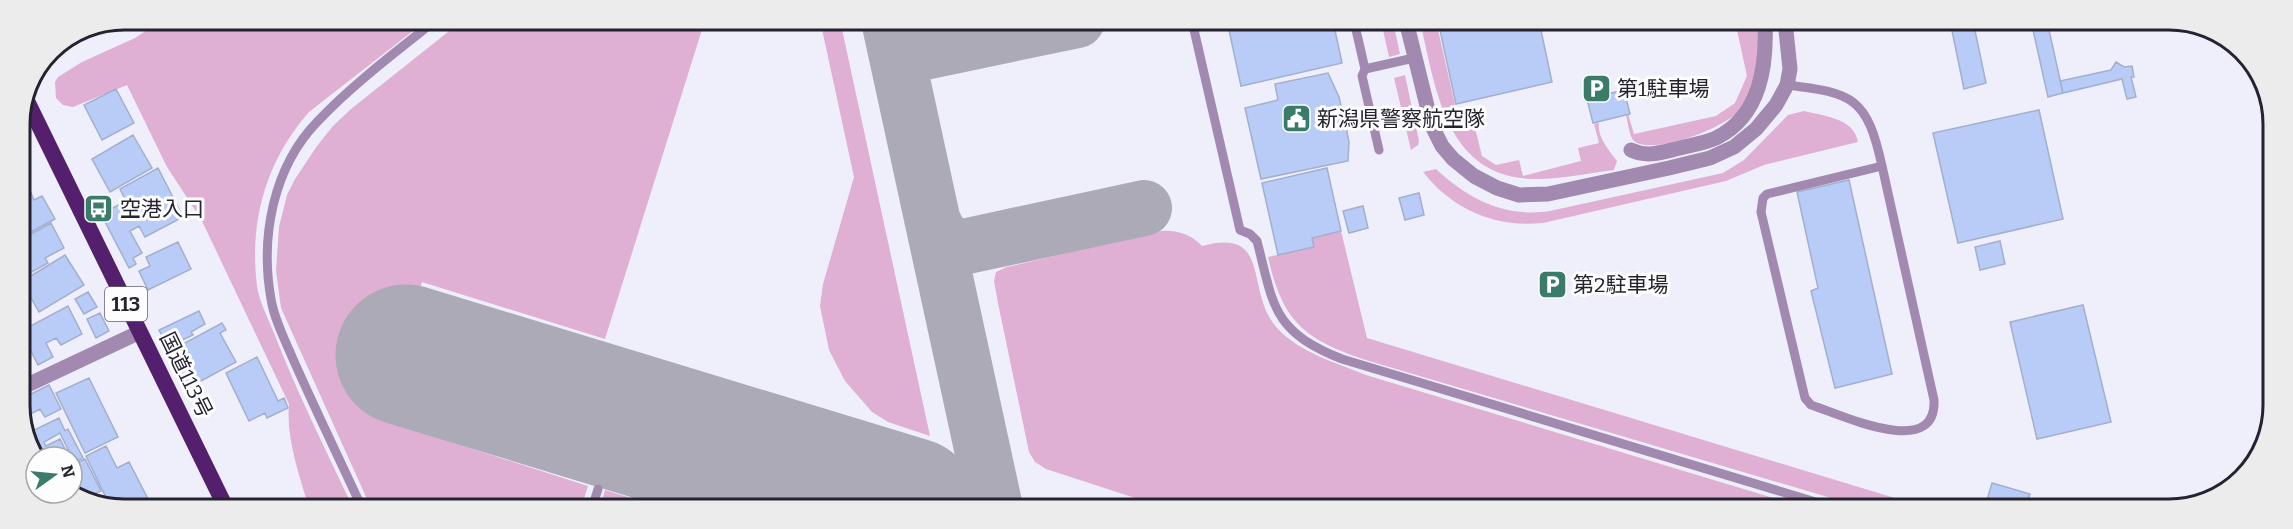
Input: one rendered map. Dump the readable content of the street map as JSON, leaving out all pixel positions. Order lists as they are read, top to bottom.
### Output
{
  "streets": {
    "highway": ["113", "国道113号"]
  },
  "places": {
    "parking": ["第1駐車場", "第2駐車場"],
    "public building": ["新潟県警察航空隊"],
    "bus stop": ["空港入口"]
  },
  "north": "right"
}
